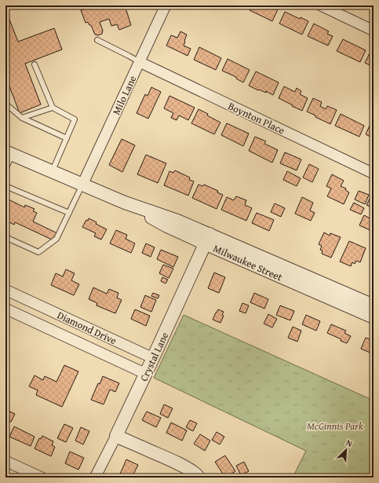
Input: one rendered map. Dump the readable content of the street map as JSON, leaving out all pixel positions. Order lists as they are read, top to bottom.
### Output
{
  "streets": {
    "street": [
      "Milo Lane",
      "Boynton Place",
      "Milwaukee Street",
      "Diamond Drive",
      "Crystal Lane"
    ]
  },
  "crossings": [
    ["Milo Lane", "Boynton Place"],
    ["Milo Lane", "Milwaukee Street"],
    ["Milwaukee Street", "Crystal Lane"],
    ["Diamond Drive", "Crystal Lane"]
  ],
  "parks": ["McGinnis Park"],
  "north": "top right"
}
